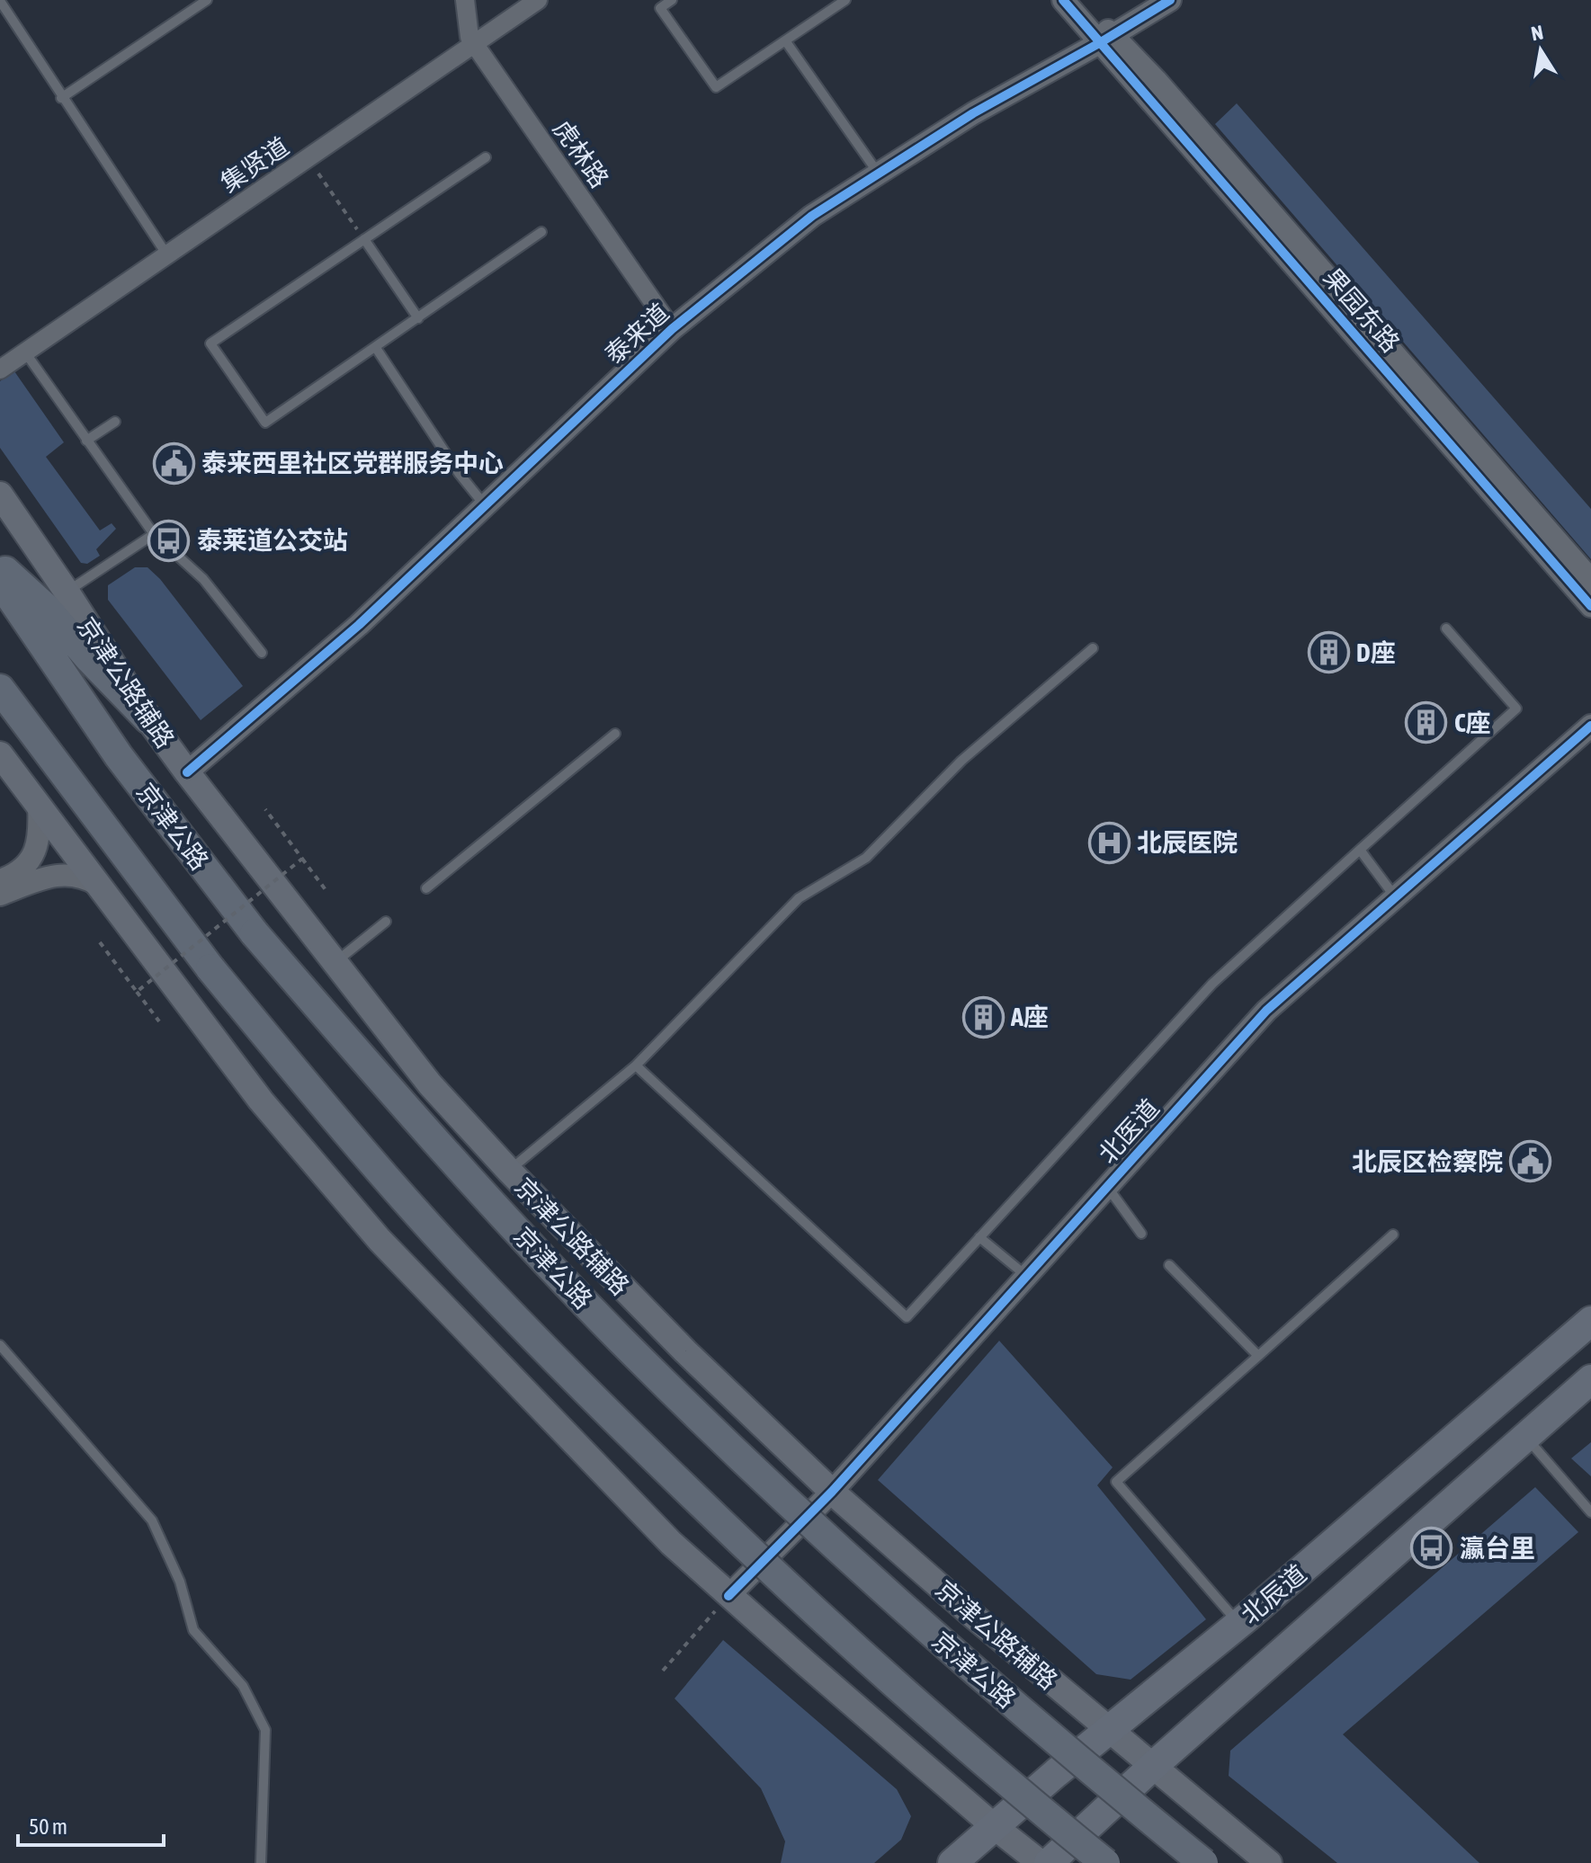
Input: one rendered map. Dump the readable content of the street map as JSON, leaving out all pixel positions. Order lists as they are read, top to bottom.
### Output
{
  "streets": {
    "highway": ["京津公路"],
    "main road": ["京津公路辅路", "北辰道"],
    "street": [
      "虎林路",
      "集贤道",
      "果园东路",
      "泰来道",
      "北医道"
    ]
  },
  "crossings": [
    ["虎林路", "集贤道"],
    ["虎林路", "泰来道"],
    ["果园东路", "泰来道"],
    ["泰来道", "京津公路辅路"],
    ["京津公路辅路", "北医道"],
    ["京津公路辅路", "北辰道"]
  ],
  "places": {
    "public building": ["泰来西里社区党群服务中心", "北辰区检察院"],
    "bus stop": ["泰莱道公交站", "瀛台里"],
    "building": ["D座", "C座", "A座"],
    "hospital": ["北辰医院"]
  },
  "scale_bar": "50 m",
  "north": "top"
}
